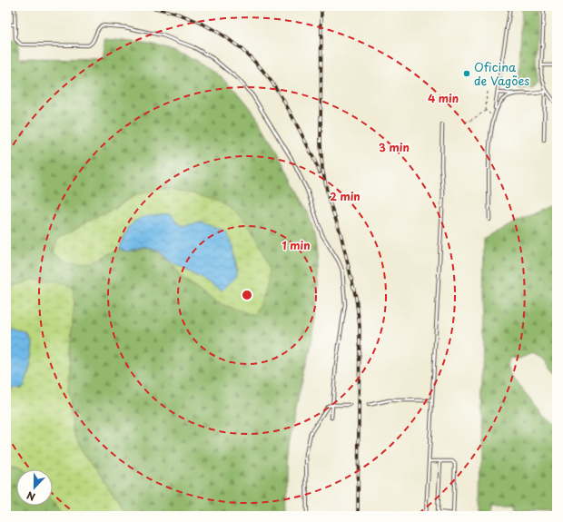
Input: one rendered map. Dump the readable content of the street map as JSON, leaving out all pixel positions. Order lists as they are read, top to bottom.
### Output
{
  "places": ["Oficina de Vagões"],
  "north": "bottom",
  "rings": [
    "4 min",
    "3 min",
    "2 min",
    "1 min"
  ]
}
